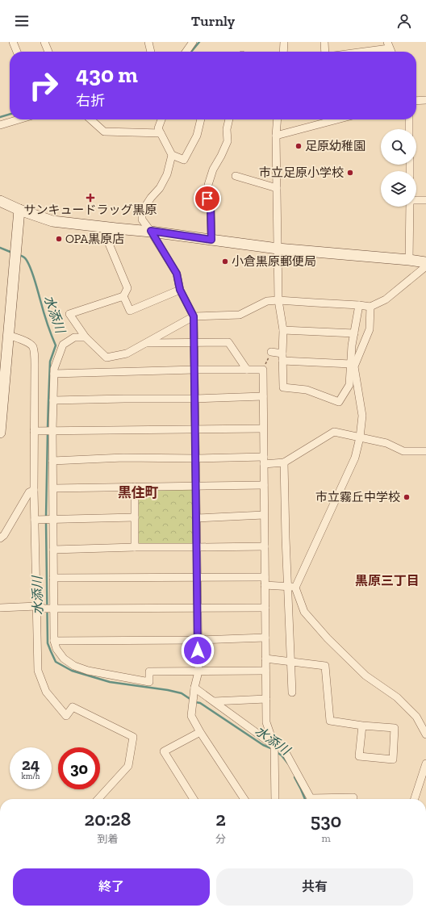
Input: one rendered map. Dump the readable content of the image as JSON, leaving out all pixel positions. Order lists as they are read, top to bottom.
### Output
{
  "districts": ["黒住町", "黒原三丁目"],
  "water": ["水添川"],
  "places": {
    "other": [
      "足原幼稚園",
      "市立足原小学校",
      "OPA黒原店",
      "小倉黒原郵便局",
      "市立霧丘中学校"
    ],
    "health": ["サンキュードラッグ黒原"]
  },
  "page": {
    "header": "Turnly",
    "turn": ["430 m", "右折"],
    "speed": "24 km/h",
    "limit": "30",
    "eta": [
      "20:28",
      "到着",
      "2",
      "分",
      "530",
      "m"
    ],
    "buttons": ["終了", "共有"]
  }
}
